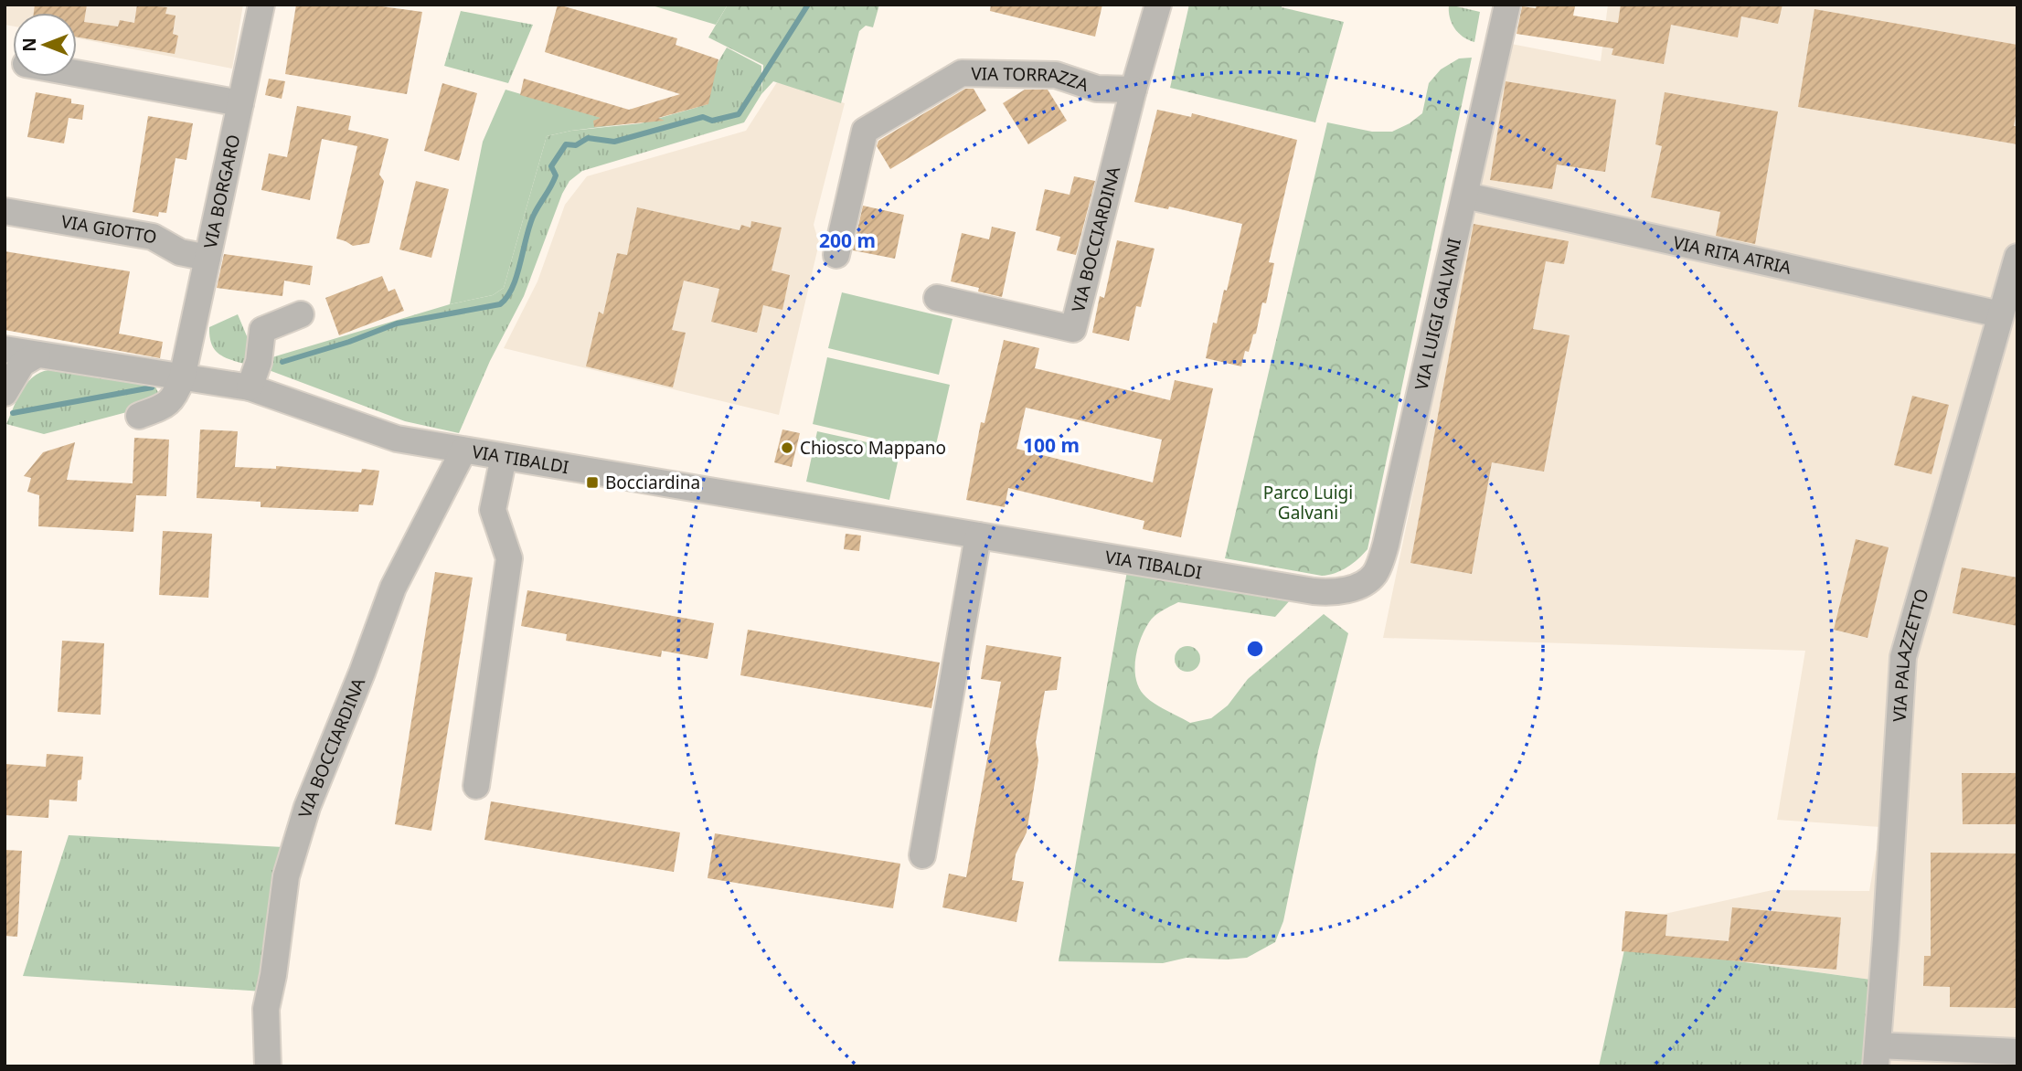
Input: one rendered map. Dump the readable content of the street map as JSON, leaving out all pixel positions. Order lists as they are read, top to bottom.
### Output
{
  "streets": {
    "street": [
      "VIA TORRAZZA",
      "VIA BORGARO",
      "VIA GIOTTO",
      "VIA BOCCIARDINA",
      "VIA RITA ATRIA",
      "VIA LUIGI GALVANI",
      "VIA TIBALDI",
      "VIA PALAZZETTO"
    ]
  },
  "crossings": [
    ["VIA TORRAZZA", "VIA BOCCIARDINA"],
    ["VIA BORGARO", "VIA GIOTTO"],
    ["VIA BORGARO", "VIA TIBALDI"],
    ["VIA BOCCIARDINA", "VIA TIBALDI"],
    ["VIA RITA ATRIA", "VIA LUIGI GALVANI"],
    ["VIA RITA ATRIA", "VIA PALAZZETTO"],
    ["VIA LUIGI GALVANI", "VIA TIBALDI"]
  ],
  "parks": ["Parco Luigi Galvani"],
  "places": {
    "other": ["Chiosco Mappano"],
    "transit": ["Bocciardina"]
  },
  "north": "left",
  "rings": ["200 m", "100 m"]
}
